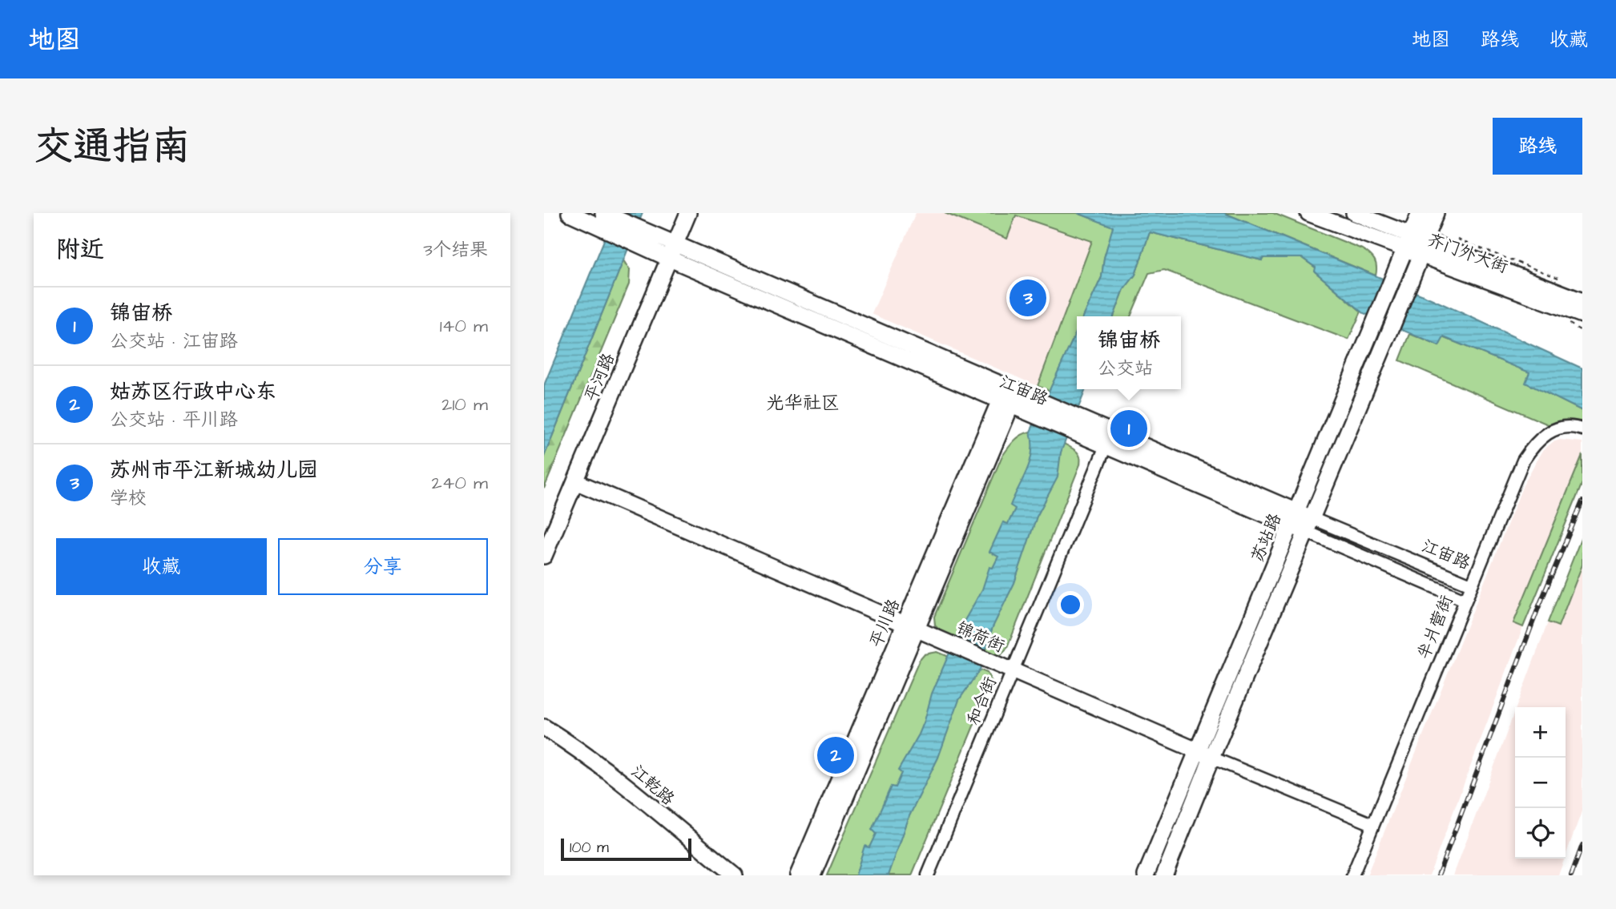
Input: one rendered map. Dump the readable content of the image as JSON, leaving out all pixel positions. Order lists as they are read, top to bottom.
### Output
{
  "streets": {
    "street": [
      "齐门外大街",
      "平河路",
      "江宙路",
      "苏站路",
      "平川路",
      "半爿营街",
      "锦荷街",
      "和合街",
      "江乾路"
    ]
  },
  "crossings": [
    ["齐门外大街", "苏站路"],
    ["平河路", "江宙路"],
    ["平河路", "锦荷街"],
    ["江宙路", "苏站路"],
    ["江宙路", "平川路"],
    ["江宙路", "半爿营街"],
    ["江宙路", "和合街"],
    ["苏站路", "锦荷街"],
    ["平川路", "锦荷街"],
    ["半爿营街", "锦荷街"],
    ["锦荷街", "和合街"]
  ],
  "districts": ["光华社区"],
  "scale_bar": "100 m",
  "page": {
    "header": "地图",
    "nav": ["地图", "路线", "收藏"],
    "title": "交通指南",
    "buttons": [
      "路线",
      ["收藏", "分享"]
    ],
    "heading": ["附近", "3个结果"],
    "pins": ["3", "1", "2"],
    "list": [
      {
        "mark": "1",
        "name": "锦宙桥",
        "note": "公交站 · 江宙路",
        "value": "140 m"
      },
      {
        "mark": "2",
        "name": "姑苏区行政中心东",
        "note": "公交站 · 平川路",
        "value": "210 m"
      },
      {
        "mark": "3",
        "name": "苏州市平江新城幼儿园",
        "note": "学校",
        "value": "240 m"
      }
    ],
    "popup": ["锦宙桥", "公交站"],
    "map_buttons": ["+", "−"],
    "scale": "100 m"
  }
}
